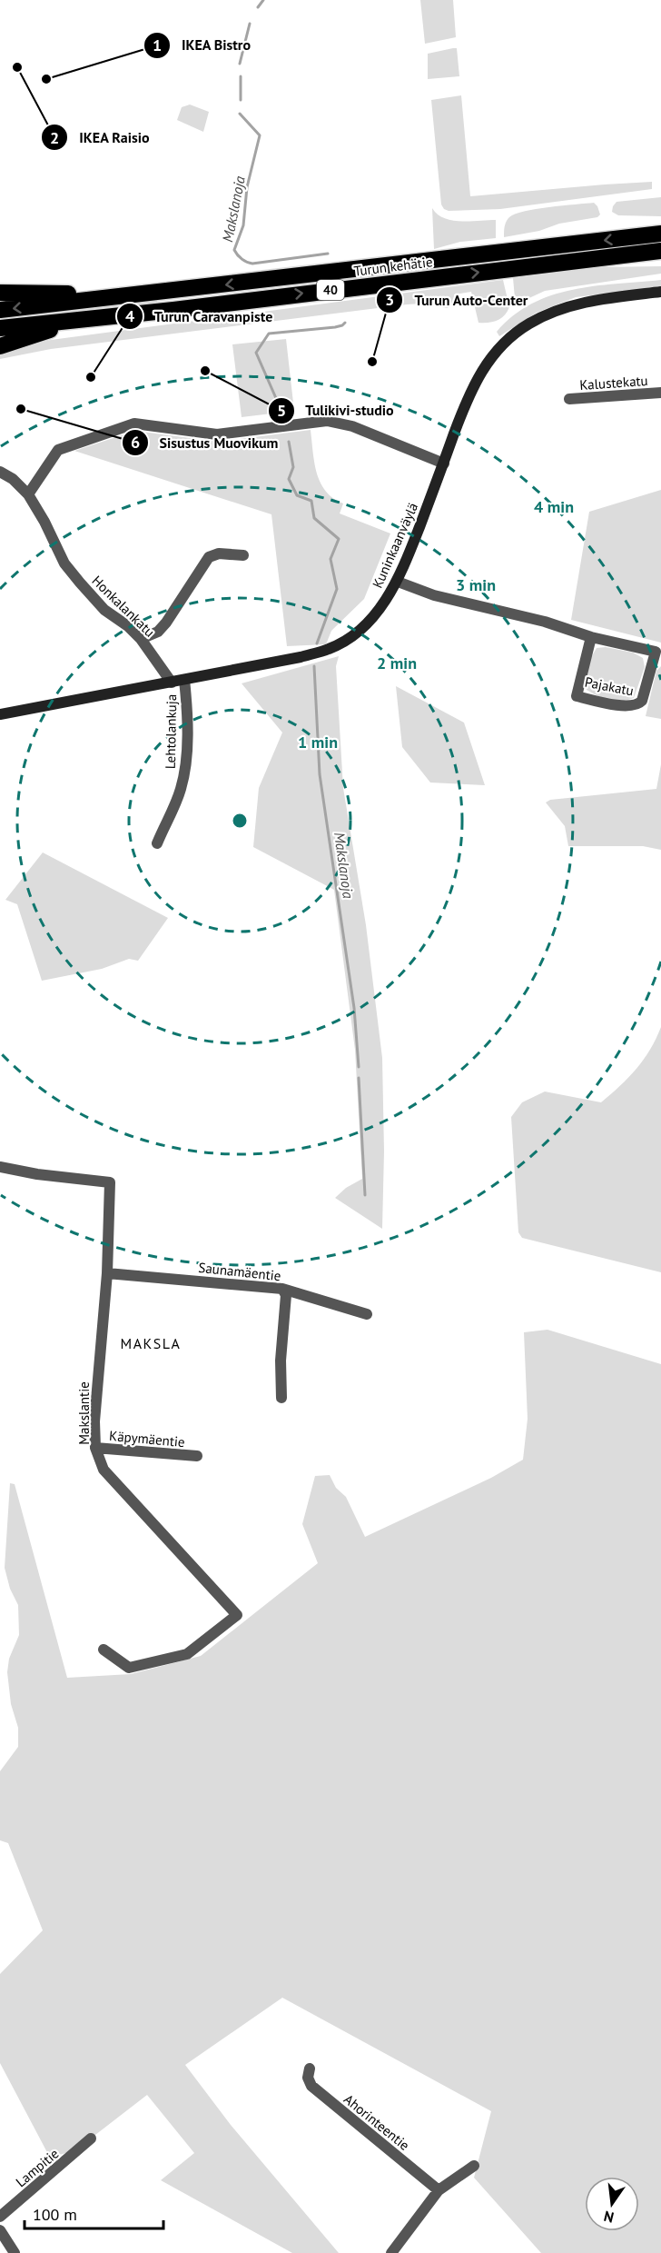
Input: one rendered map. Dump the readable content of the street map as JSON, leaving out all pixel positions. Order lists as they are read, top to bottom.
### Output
{
  "streets": {
    "highway": ["Turun kehätie", "40"],
    "street": [
      "Kalustekatu",
      "Kuninkaanväylä",
      "Honkalankatu",
      "Pajakatu",
      "Lehtolankuja",
      "Saunamäentie",
      "Makslantie",
      "Käpymäentie",
      "Ahorinteentie",
      "Lampitie"
    ]
  },
  "crossings": [
    ["Kuninkaanväylä", "Honkalankatu"],
    ["Kuninkaanväylä", "Pajakatu"],
    ["Kuninkaanväylä", "Lehtolankuja"],
    ["Saunamäentie", "Makslantie"],
    ["Makslantie", "Käpymäentie"]
  ],
  "districts": ["MAKSLA"],
  "water": ["Makslanoja"],
  "places": [
    "IKEA Raisio",
    "IKEA Bistro",
    "Turun Auto-Center",
    "Tulikivi-studio",
    "Turun Caravanpiste",
    "Sisustus Muovikum"
  ],
  "scale_bar": "100 m",
  "north": "bottom",
  "rings": [
    "4 min",
    "3 min",
    "2 min",
    "1 min"
  ]
}
